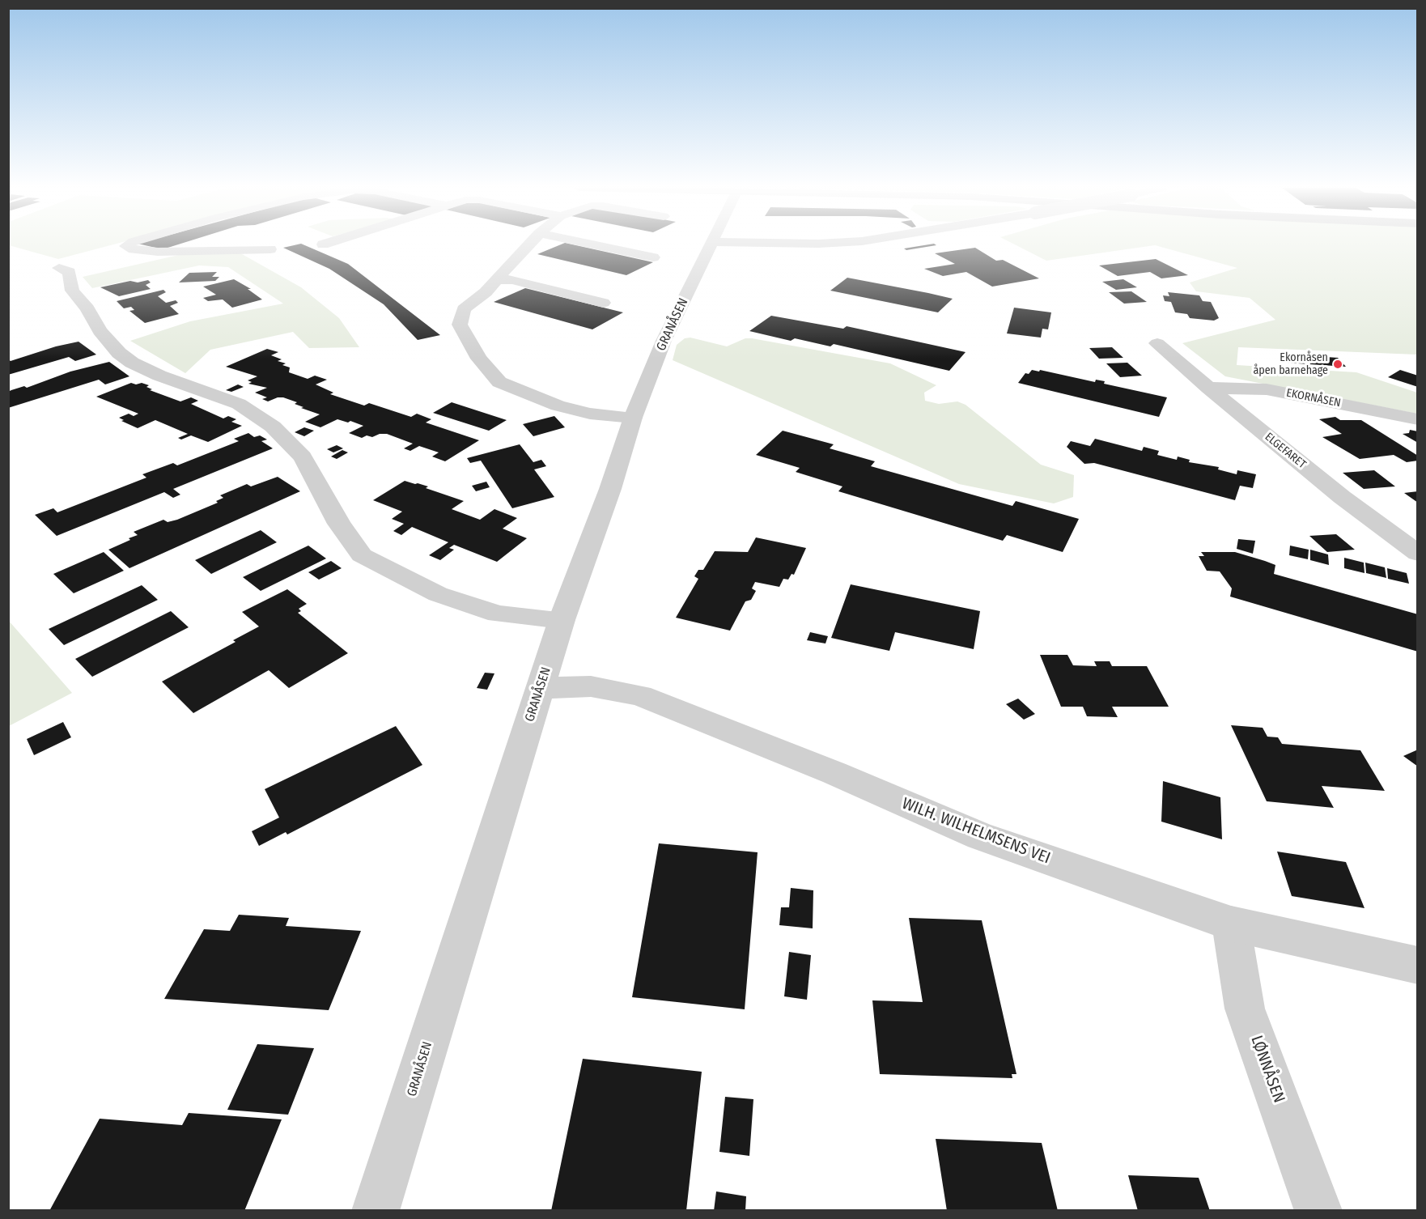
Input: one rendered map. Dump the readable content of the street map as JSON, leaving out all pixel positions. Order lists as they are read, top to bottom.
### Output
{
  "streets": {
    "street": [
      "GRANÅSEN",
      "EKORNÅSEN",
      "ELGEFARET",
      "WILH. WILHELMSENS VEI",
      "LØNNÅSEN"
    ]
  },
  "crossings": [
    ["GRANÅSEN", "WILH. WILHELMSENS VEI"],
    ["EKORNÅSEN", "ELGEFARET"],
    ["WILH. WILHELMSENS VEI", "LØNNÅSEN"]
  ],
  "places": ["Ekornåsen åpen barnehage"]
}
